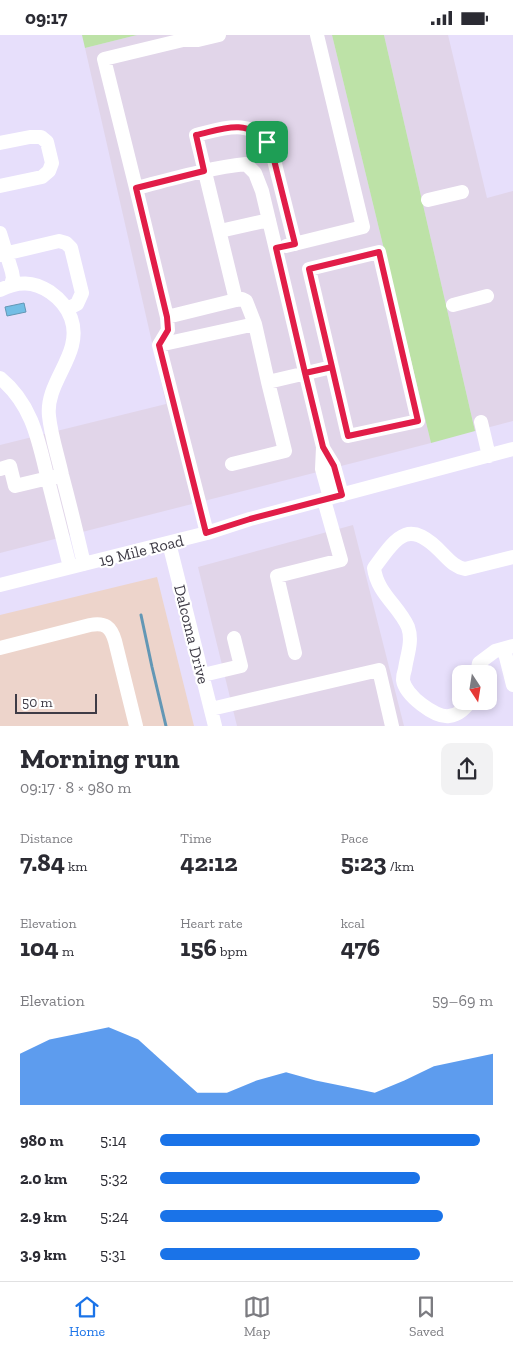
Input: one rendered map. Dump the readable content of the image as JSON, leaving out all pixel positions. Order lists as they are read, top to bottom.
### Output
{
  "streets": {
    "street": ["19 Mile Road", "Dalcoma Drive"]
  },
  "crossings": [
    ["19 Mile Road", "Dalcoma Drive"]
  ],
  "scale_bar": "50 m",
  "north": "bottom",
  "page": {
    "status": "09:17",
    "scale": "50 m",
    "heading": ["Morning run", "09:17 · 8 × 980 m"],
    "stats": [
      ["Distance", "7.84 km"],
      ["Time", "42:12"],
      ["Pace", "5:23 /km"],
      ["Elevation", "104 m"],
      ["Heart rate", "156 bpm"],
      ["kcal", "476"]
    ],
    "chart": ["Elevation", "59–69 m"],
    "list": [
      {
        "name": "980 m",
        "note": "5:14"
      },
      {
        "name": "2.0 km",
        "note": "5:32"
      },
      {
        "name": "2.9 km",
        "note": "5:24"
      },
      {
        "name": "3.9 km",
        "note": "5:31"
      }
    ],
    "tabs": ["Home", "Map", "Saved"]
  }
}
